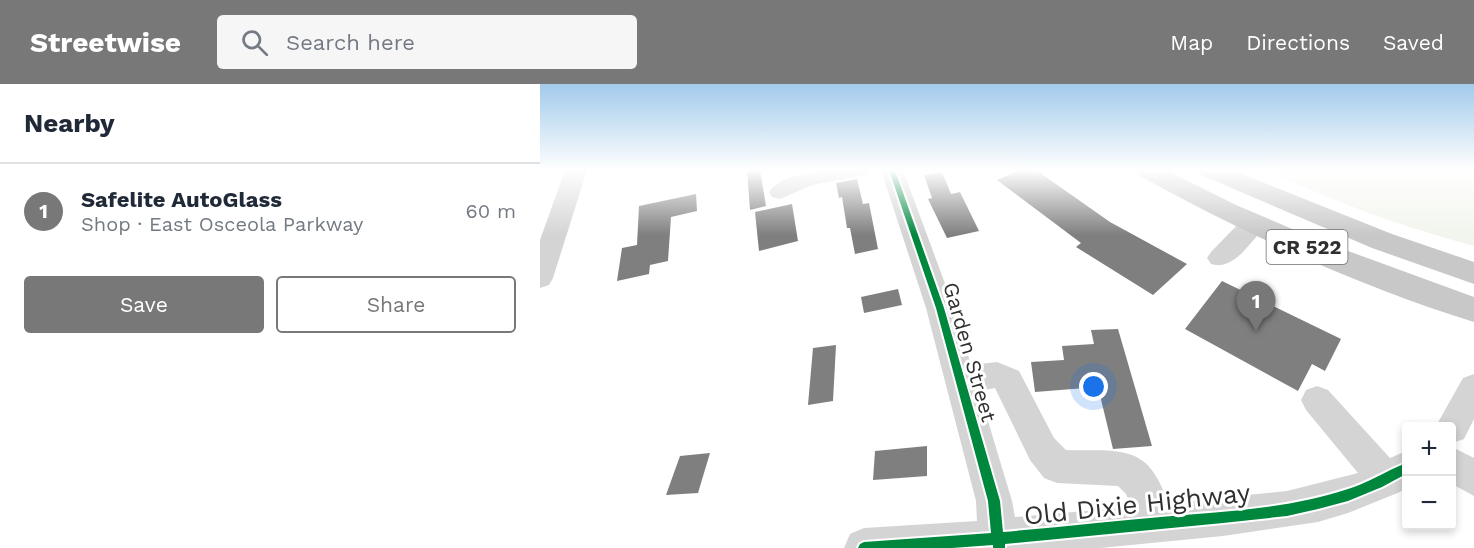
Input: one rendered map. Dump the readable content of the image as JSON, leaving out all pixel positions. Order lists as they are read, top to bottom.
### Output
{
  "streets": {
    "main road": ["CR 522"],
    "street": ["Garden Street", "Old Dixie Highway"]
  },
  "crossings": [
    ["Garden Street", "Old Dixie Highway"]
  ],
  "page": {
    "header": "Streetwise",
    "search": "Search here",
    "nav": ["Map", "Directions", "Saved"],
    "heading": "Nearby",
    "list": [
      {
        "mark": "1",
        "name": "Safelite AutoGlass",
        "note": "Shop · East Osceola Parkway",
        "value": "60 m"
      }
    ],
    "buttons": ["Save", "Share"],
    "pins": "1",
    "map_buttons": ["+", "−"]
  }
}
